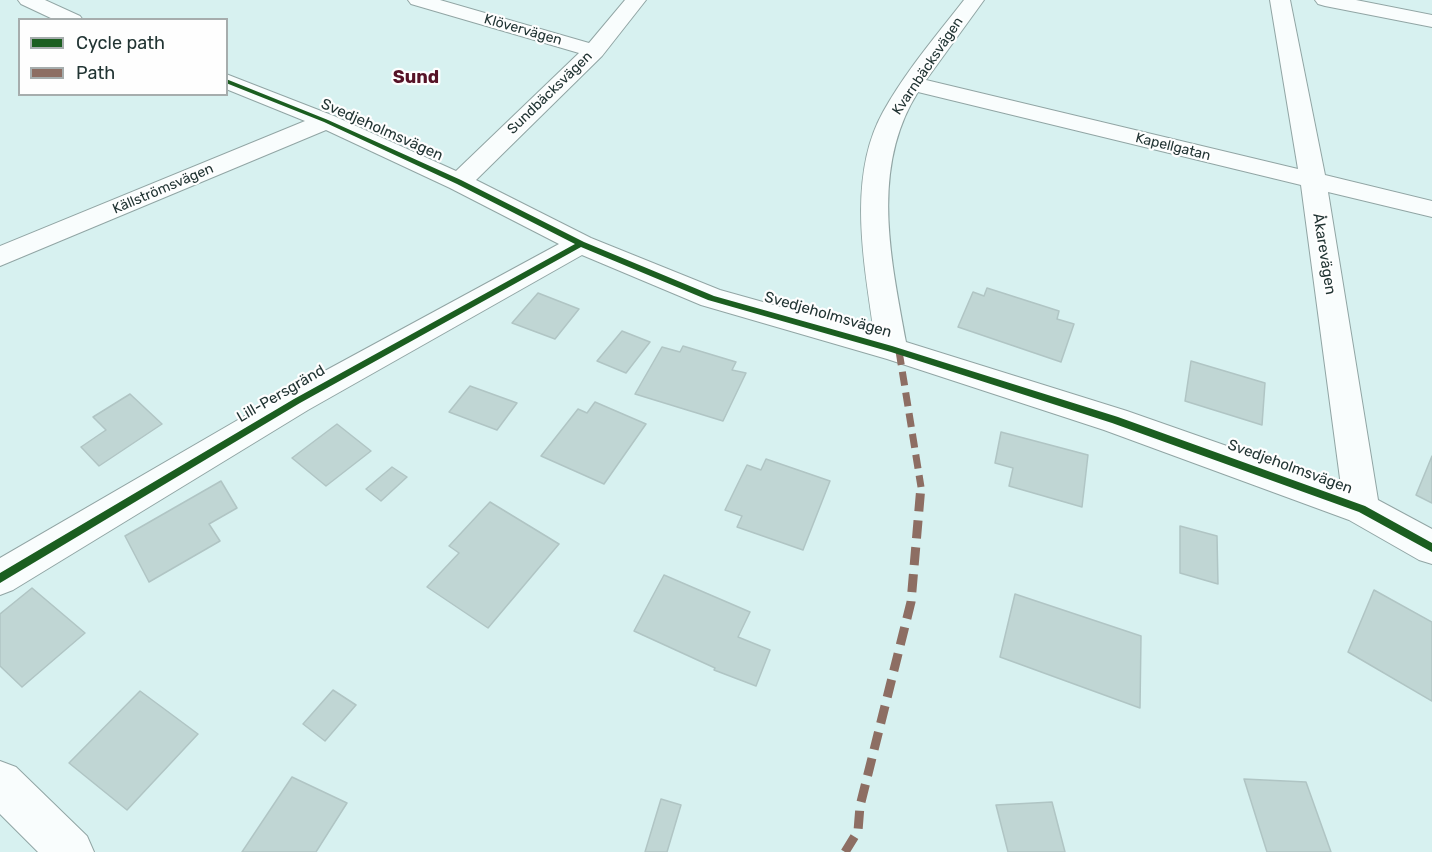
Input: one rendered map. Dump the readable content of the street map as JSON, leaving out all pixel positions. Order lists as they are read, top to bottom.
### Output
{
  "streets": {
    "street": [
      "Klövervägen",
      "Kvarnbäcksvägen",
      "Sundbäcksvägen",
      "Svedjeholmsvägen",
      "Kapellgatan",
      "Källströmsvägen",
      "Åkarevägen",
      "Lill-Persgränd"
    ]
  },
  "crossings": [
    ["Klövervägen", "Sundbäcksvägen"],
    ["Kvarnbäcksvägen", "Svedjeholmsvägen"],
    ["Kvarnbäcksvägen", "Kapellgatan"],
    ["Sundbäcksvägen", "Svedjeholmsvägen"],
    ["Svedjeholmsvägen", "Källströmsvägen"],
    ["Svedjeholmsvägen", "Åkarevägen"],
    ["Svedjeholmsvägen", "Lill-Persgränd"],
    ["Kapellgatan", "Åkarevägen"]
  ],
  "districts": ["Sund"],
  "legend": ["Cycle path", "Path"]
}
